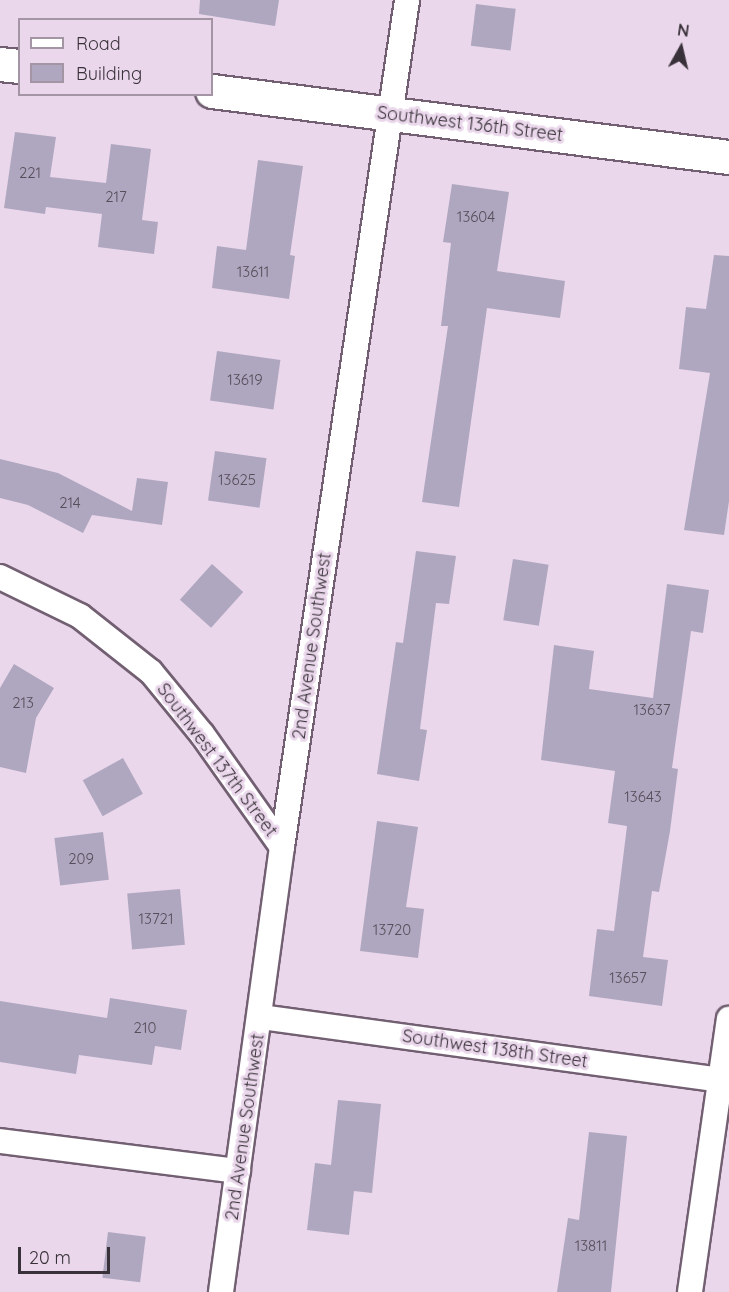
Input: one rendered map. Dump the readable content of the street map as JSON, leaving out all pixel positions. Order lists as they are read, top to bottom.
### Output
{
  "streets": {
    "street": [
      "Southwest 136th Street",
      "2nd Avenue Southwest",
      "Southwest 137th Street",
      "Southwest 138th Street"
    ]
  },
  "crossings": [
    ["Southwest 136th Street", "2nd Avenue Southwest"],
    ["2nd Avenue Southwest", "Southwest 137th Street"],
    ["2nd Avenue Southwest", "Southwest 138th Street"]
  ],
  "house_numbers": [
    "221",
    "217",
    "13604",
    "13611",
    "13619",
    "13625",
    "214",
    "213",
    "13637",
    "13643",
    "209",
    "13721",
    "13720",
    "13657",
    "210",
    "13811"
  ],
  "legend": ["Road", "Building"],
  "scale_bar": "20 m",
  "north": "top"
}
